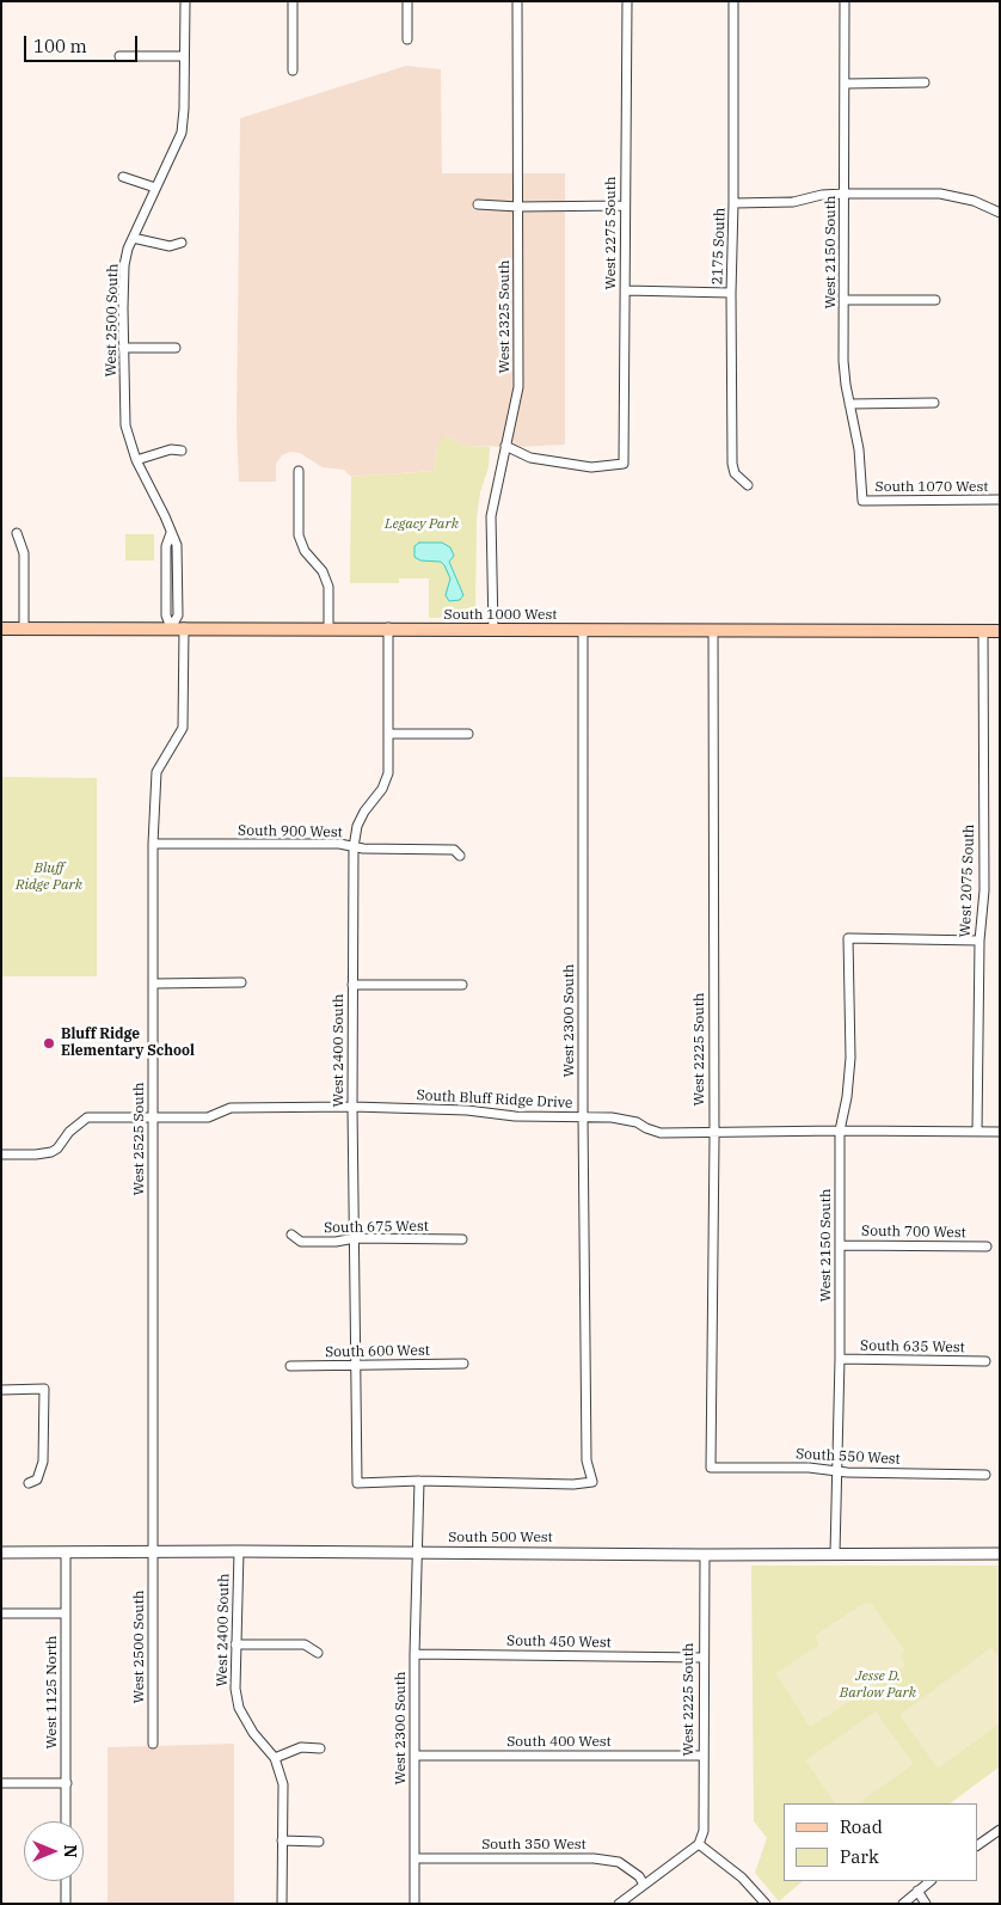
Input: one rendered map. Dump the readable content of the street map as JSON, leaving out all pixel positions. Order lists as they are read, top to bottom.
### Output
{
  "streets": {
    "main road": ["South 1000 West"],
    "street": [
      "West 2275 South",
      "2175 South",
      "West 2150 South",
      "West 2325 South",
      "West 2500 South",
      "South 1070 West",
      "South 900 West",
      "West 2075 South",
      "West 2300 South",
      "West 2225 South",
      "West 2400 South",
      "South Bluff Ridge Drive",
      "West 2525 South",
      "South 675 West",
      "South 700 West",
      "South 635 West",
      "South 600 West",
      "South 550 West",
      "South 500 West",
      "South 450 West",
      "West 1125 North",
      "South 400 West",
      "South 350 West"
    ]
  },
  "crossings": [
    ["West 2275 South", "West 2325 South"],
    ["West 2150 South", "South 1070 West"],
    ["West 2150 South", "West 2075 South"],
    ["West 2150 South", "South Bluff Ridge Drive"],
    ["West 2150 South", "South 700 West"],
    ["West 2150 South", "South 635 West"],
    ["West 2150 South", "South 550 West"],
    ["West 2150 South", "South 500 West"],
    ["West 2325 South", "South 1000 West"],
    ["West 2500 South", "South 1000 West"],
    ["West 2500 South", "West 2525 South"],
    ["West 2500 South", "South 500 West"],
    ["South 1000 West", "West 2075 South"],
    ["South 1000 West", "West 2300 South"],
    ["South 1000 West", "West 2225 South"],
    ["South 1000 West", "West 2400 South"],
    ["South 1000 West", "West 2525 South"],
    ["South 900 West", "West 2400 South"],
    ["South 900 West", "West 2525 South"],
    ["West 2075 South", "South Bluff Ridge Drive"],
    ["West 2300 South", "West 2400 South"],
    ["West 2300 South", "South Bluff Ridge Drive"],
    ["West 2300 South", "South 500 West"],
    ["West 2300 South", "South 450 West"],
    ["West 2300 South", "South 400 West"],
    ["West 2300 South", "South 350 West"],
    ["West 2225 South", "South Bluff Ridge Drive"],
    ["West 2225 South", "South 550 West"],
    ["West 2225 South", "South 500 West"],
    ["West 2225 South", "South 450 West"],
    ["West 2225 South", "South 400 West"],
    ["West 2400 South", "South Bluff Ridge Drive"],
    ["West 2400 South", "South 675 West"],
    ["West 2400 South", "South 600 West"],
    ["West 2400 South", "South 500 West"],
    ["South Bluff Ridge Drive", "West 2525 South"],
    ["West 2525 South", "South 500 West"],
    ["South 500 West", "West 1125 North"]
  ],
  "parks": ["Legacy Park", "Bluff Ridge Park", "Jesse D. Barlow Park"],
  "places": ["Bluff Ridge Elementary School"],
  "legend": ["Road", "Park"],
  "scale_bar": "100 m",
  "north": "right"
}
